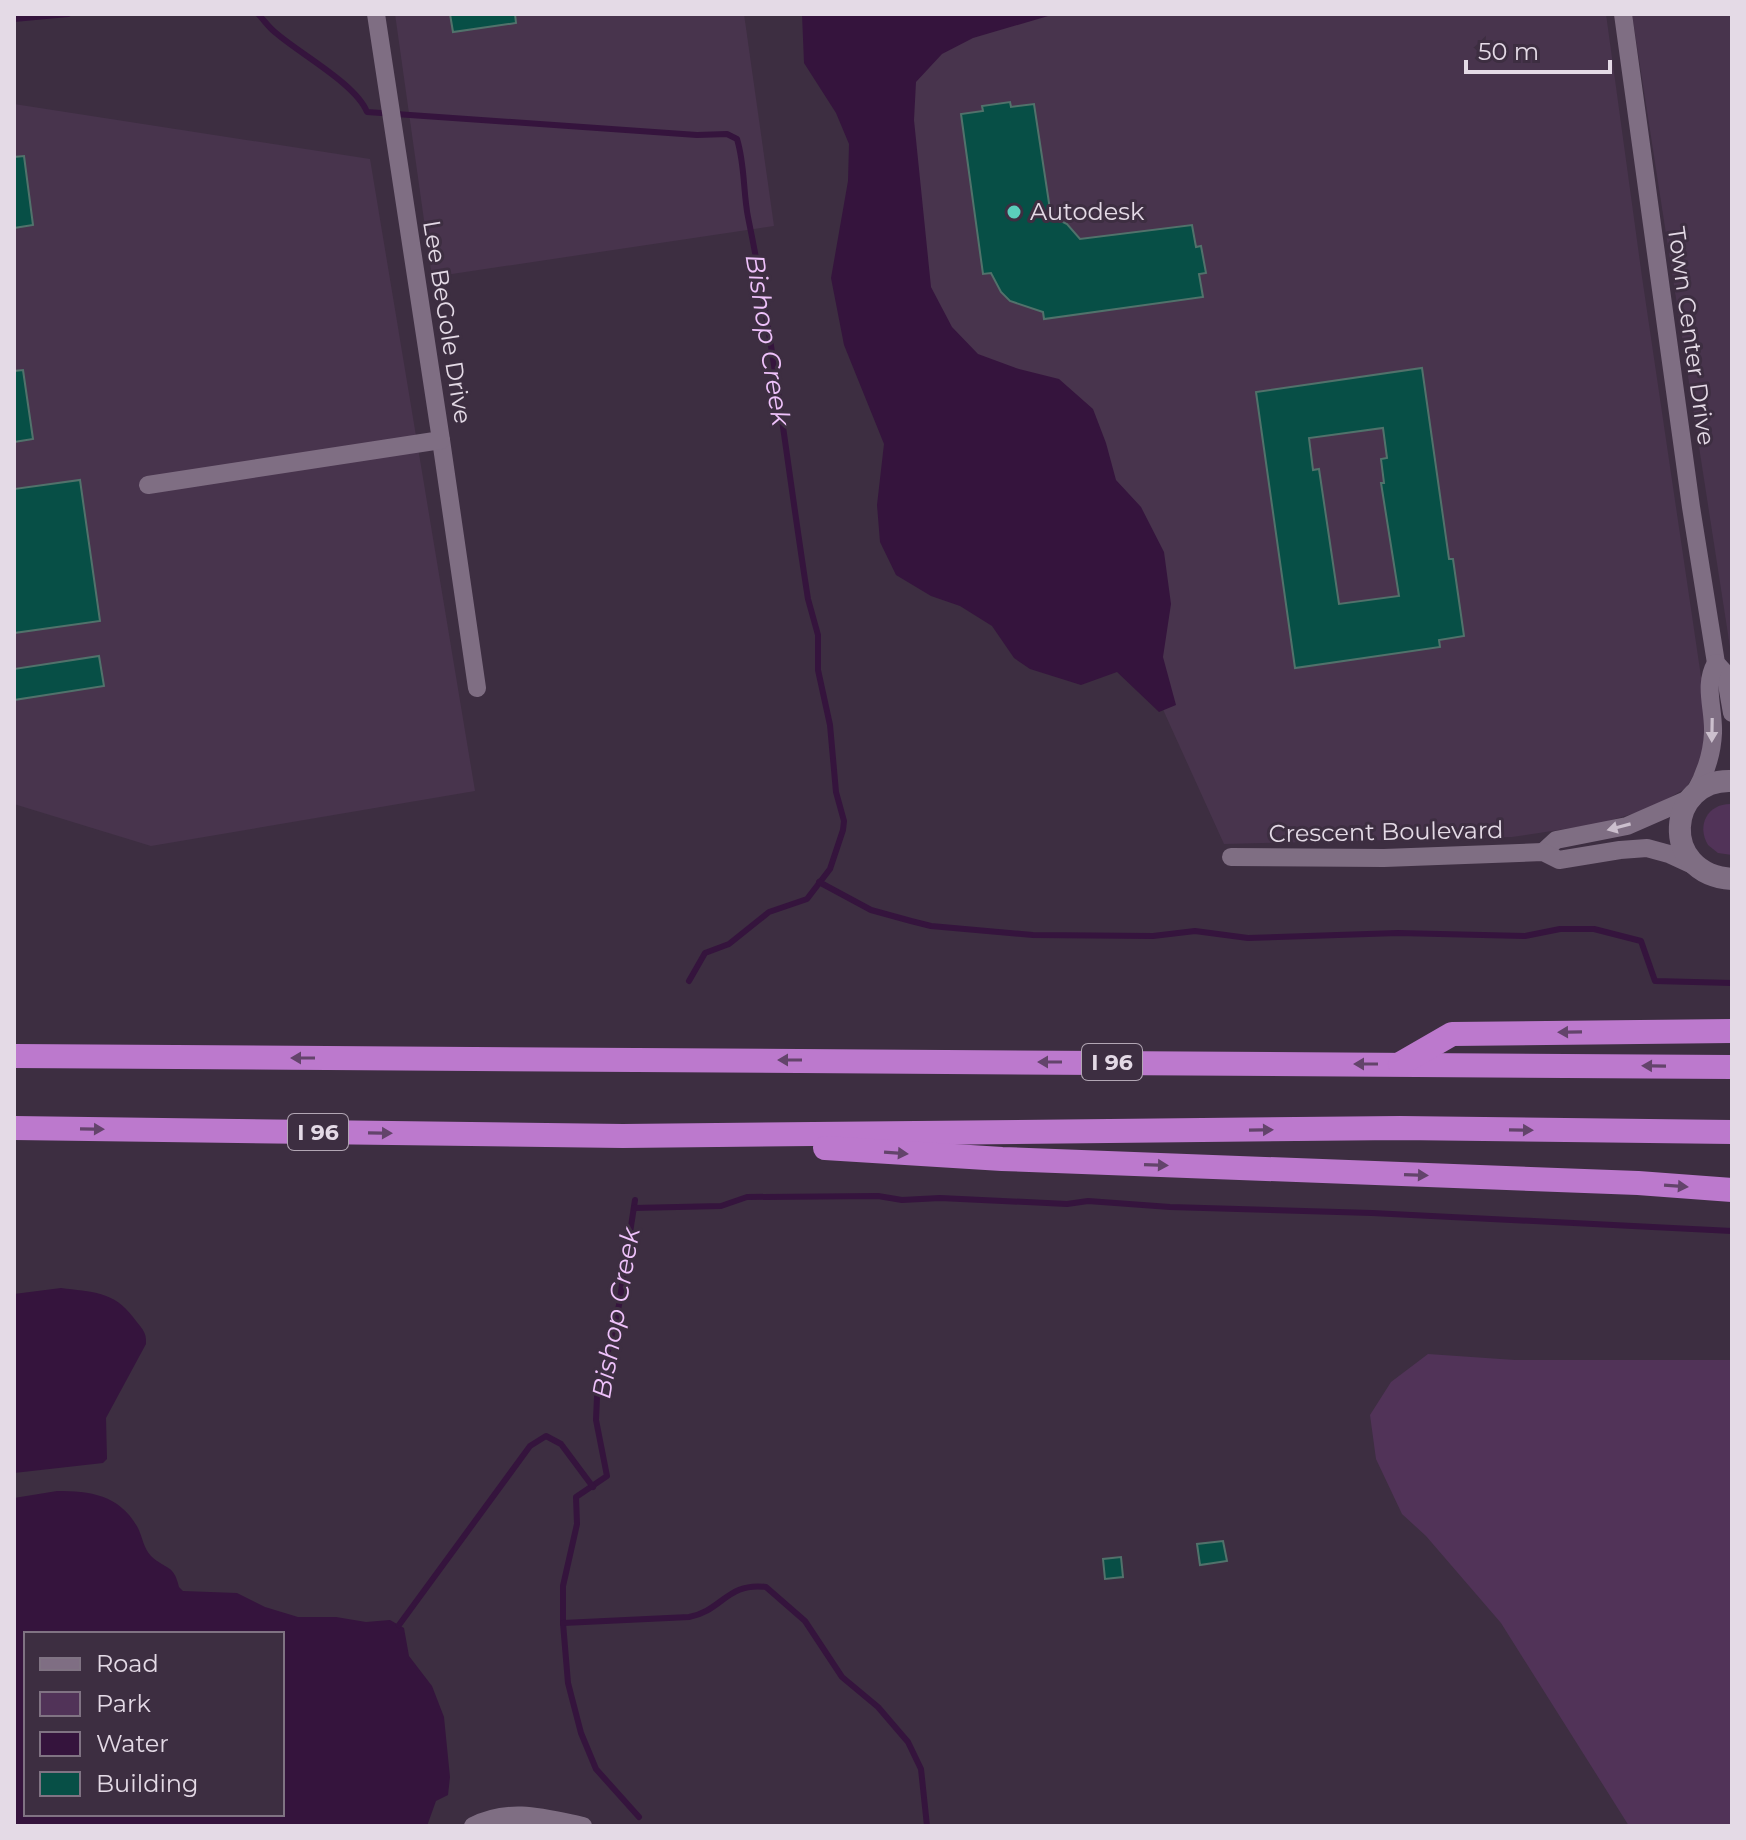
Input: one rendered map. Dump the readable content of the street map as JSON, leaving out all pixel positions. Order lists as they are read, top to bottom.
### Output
{
  "streets": {
    "highway": ["I 96"],
    "street": ["Lee BeGole Drive", "Town Center Drive", "Crescent Boulevard"]
  },
  "crossings": [
    ["Town Center Drive", "Crescent Boulevard"]
  ],
  "water": ["Bishop Creek"],
  "places": ["Autodesk"],
  "legend": [
    "Road",
    "Park",
    "Water",
    "Building"
  ],
  "scale_bar": "50 m"
}
